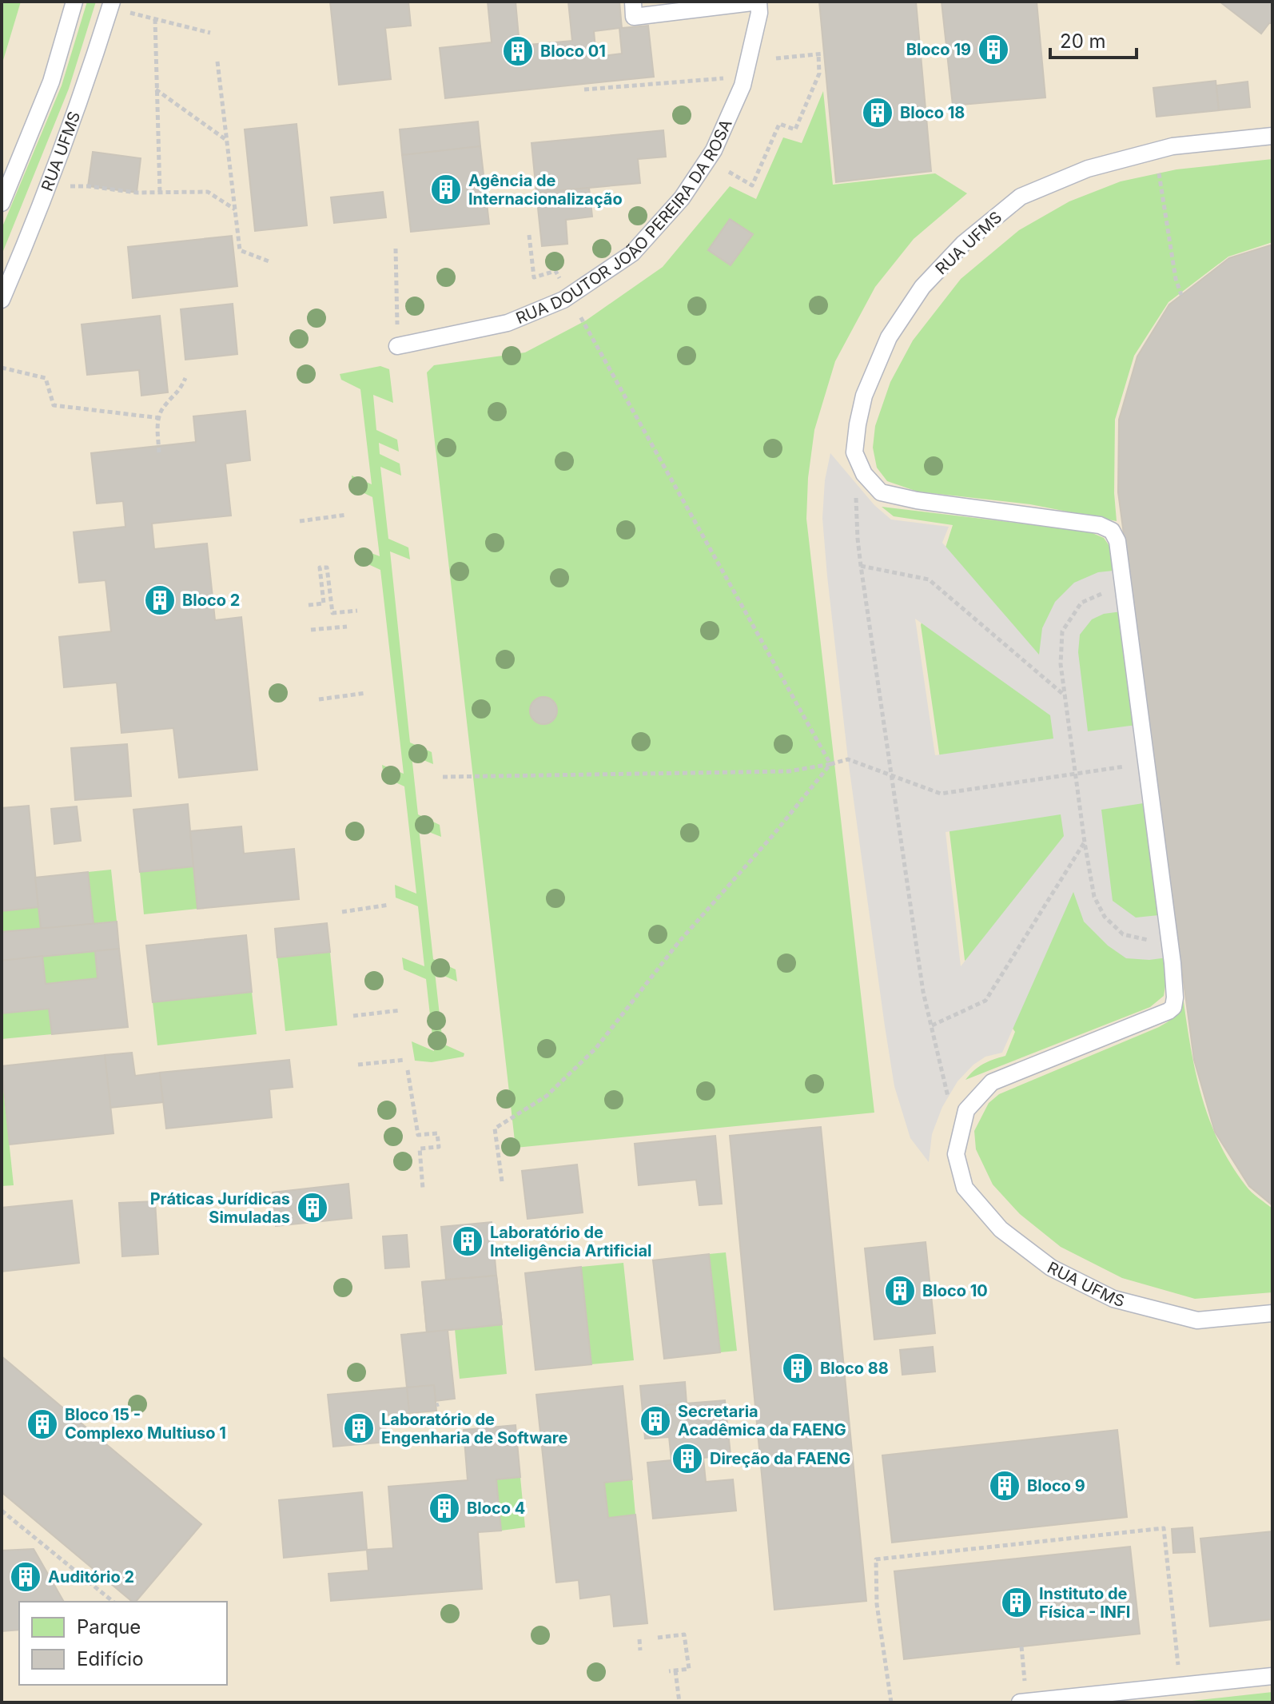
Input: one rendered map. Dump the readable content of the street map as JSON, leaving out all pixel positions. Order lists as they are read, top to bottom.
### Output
{
  "streets": {
    "lane": ["RUA UFMS", "RUA DOUTOR JOÃO PEREIRA DA ROSA"]
  },
  "places": {
    "building": [
      "Bloco 19",
      "Bloco 01",
      "Bloco 18",
      "Agência de Internacionalização",
      "Bloco 2",
      "Práticas Jurídicas Simuladas",
      "Laboratório de Inteligência Artificial",
      "Bloco 10",
      "Bloco 88",
      "Secretaria Acadêmica da FAENG",
      "Bloco 15 - Complexo Multiuso 1",
      "Laboratório de Engenharia de Software",
      "Direção da FAENG",
      "Bloco 9",
      "Bloco 4",
      "Auditório 2",
      "Instituto de Física - INFI"
    ]
  },
  "legend": ["Parque", "Edifício"],
  "scale_bar": "20 m"
}
